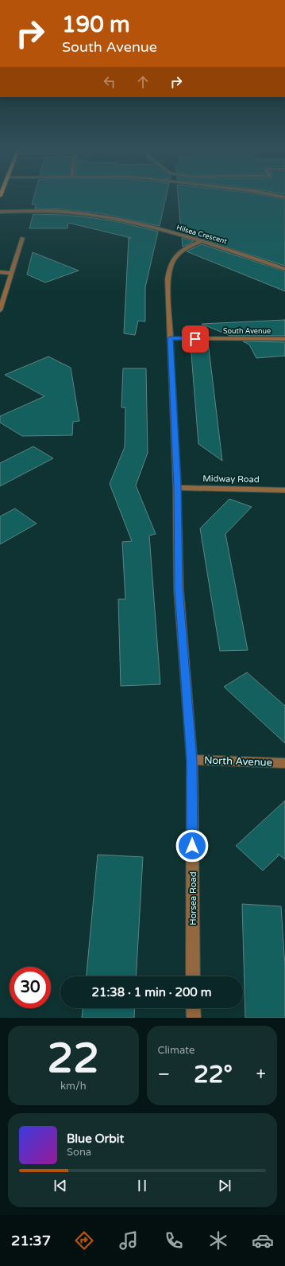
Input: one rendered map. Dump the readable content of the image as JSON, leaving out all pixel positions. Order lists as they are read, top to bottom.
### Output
{
  "streets": {
    "street": [
      "Hilsea Crescent",
      "South Avenue",
      "Midway Road",
      "North Avenue",
      "Horsea Road"
    ]
  },
  "crossings": [
    ["Hilsea Crescent", "Horsea Road"],
    ["South Avenue", "Horsea Road"],
    ["Midway Road", "Horsea Road"],
    ["North Avenue", "Horsea Road"]
  ],
  "page": {
    "turn": ["190 m", "South Avenue"],
    "limit": "30",
    "trip": "21:38 · 1 min · 200 m",
    "tile": [
      ["22", "km/h"],
      "Climate"
    ],
    "heat": ["−", "22°", "+"],
    "song": ["Blue Orbit", "Sona"],
    "tabs": "21:37"
  }
}
